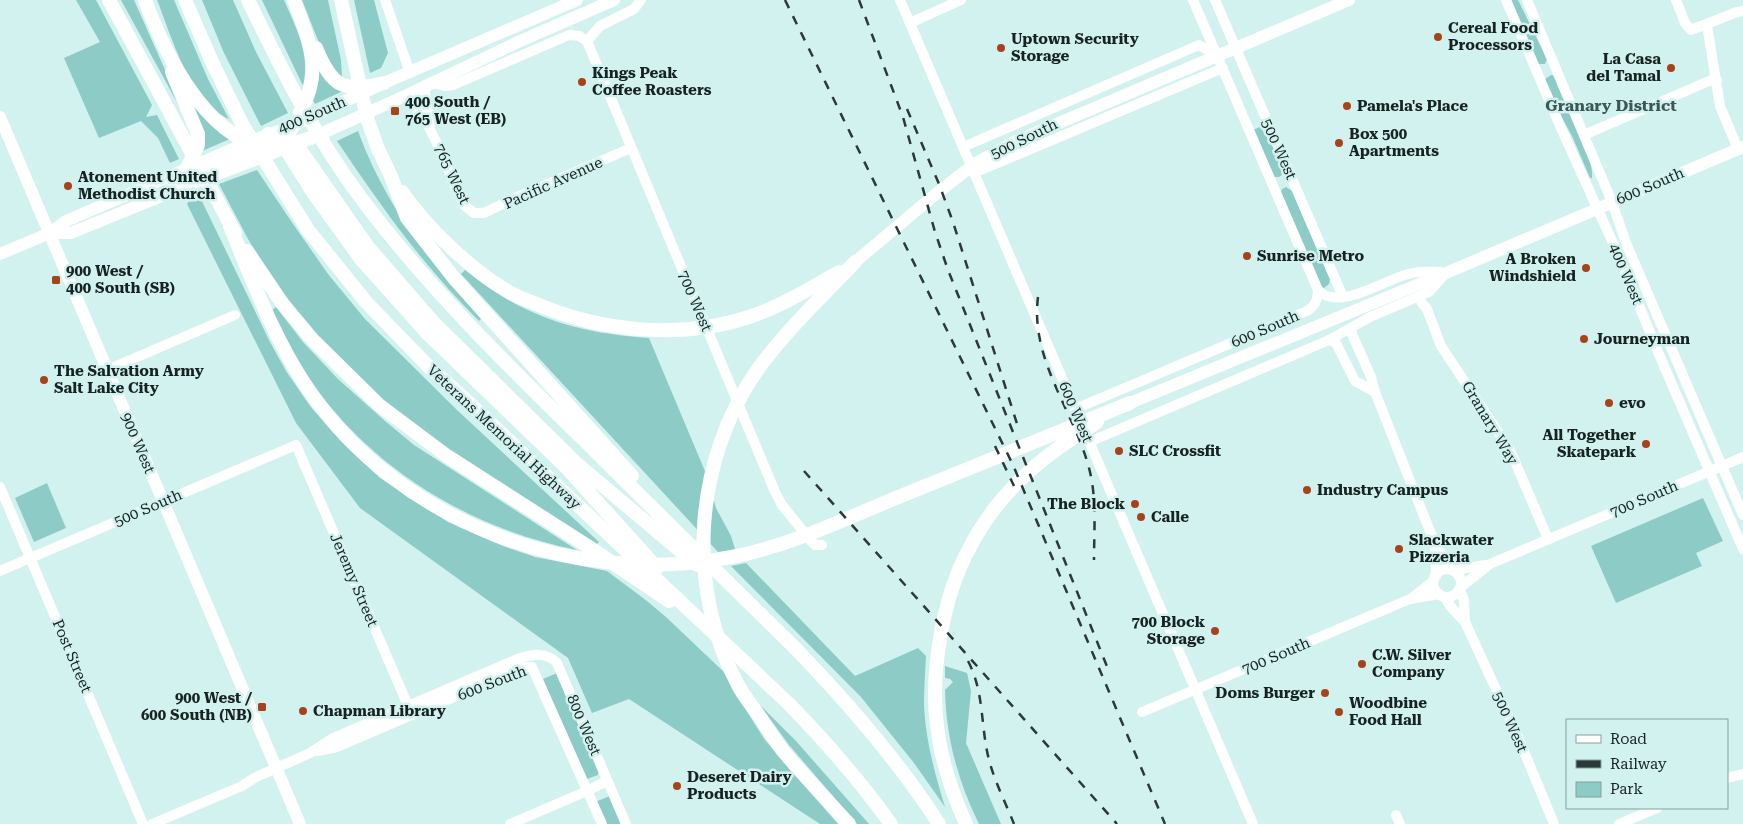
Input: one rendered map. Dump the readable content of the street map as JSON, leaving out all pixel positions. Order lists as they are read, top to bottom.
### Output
{
  "streets": {
    "highway": ["Veterans Memorial Highway"],
    "main road": [
      "400 South",
      "500 South",
      "600 South",
      "900 West"
    ],
    "street": [
      "500 West",
      "765 West",
      "Pacific Avenue",
      "400 West",
      "700 West",
      "600 West",
      "Granary Way",
      "700 South",
      "Jeremy Street",
      "Post Street",
      "800 West"
    ]
  },
  "crossings": [
    ["400 South", "765 West"],
    ["400 South", "700 West"],
    ["400 South", "900 West"],
    ["500 South", "500 West"],
    ["500 South", "600 West"],
    ["500 South", "900 West"],
    ["500 South", "Jeremy Street"],
    ["500 South", "Post Street"],
    ["500 West", "600 South"],
    ["500 West", "700 South"],
    ["765 West", "Pacific Avenue"],
    ["Pacific Avenue", "700 West"],
    ["600 South", "400 West"],
    ["600 South", "600 West"],
    ["600 South", "Granary Way"],
    ["600 South", "900 West"],
    ["600 South", "Jeremy Street"],
    ["600 South", "800 West"],
    ["400 West", "700 South"],
    ["600 West", "700 South"],
    ["Granary Way", "700 South"]
  ],
  "districts": ["Granary District"],
  "places": {
    "other": [
      "Cereal Food Processors",
      "Uptown Security Storage",
      "La Casa del Tamal",
      "Kings Peak Coffee Roasters",
      "Pamela's Place",
      "Box 500 Apartments",
      "Atonement United Methodist Church",
      "Sunrise Metro",
      "A Broken Windshield",
      "Journeyman",
      "The Salvation Army Salt Lake City",
      "evo",
      "All Together Skatepark",
      "SLC Crossfit",
      "Industry Campus",
      "The Block",
      "Calle",
      "Slackwater Pizzeria",
      "700 Block Storage",
      "C.W. Silver Company",
      "Doms Burger",
      "Chapman Library",
      "Woodbine Food Hall",
      "Deseret Dairy Products"
    ],
    "transit": ["400 South / 765 West (EB)", "900 West / 400 South (SB)", "900 West / 600 South (NB)"]
  },
  "legend": ["Road", "Railway", "Park"]
}
